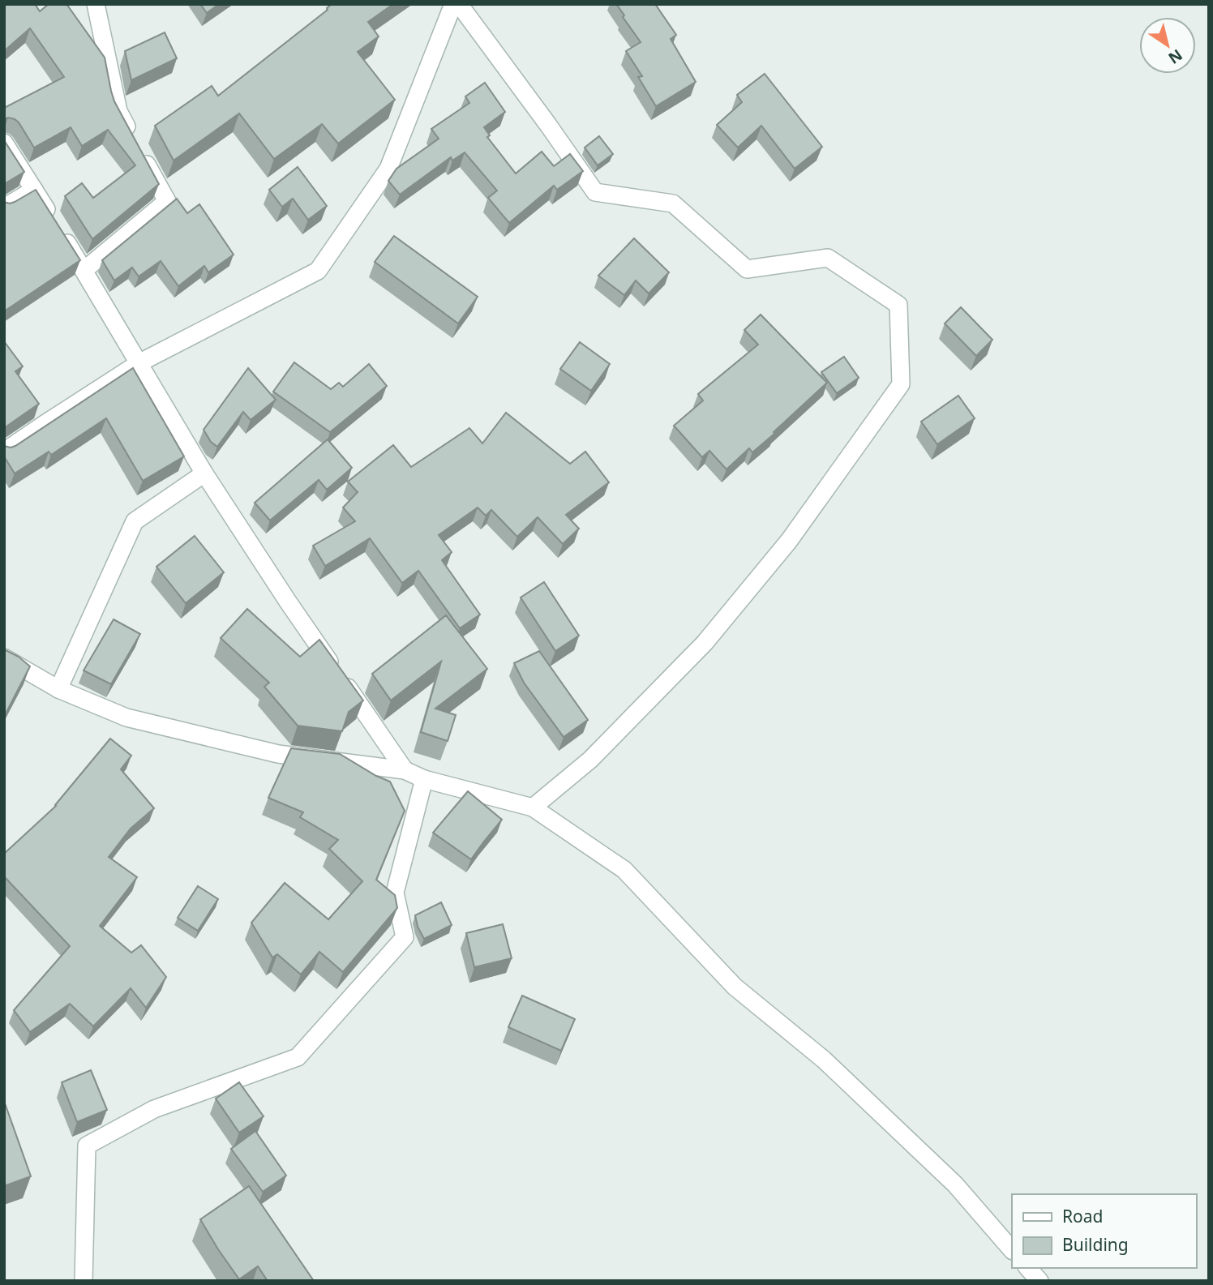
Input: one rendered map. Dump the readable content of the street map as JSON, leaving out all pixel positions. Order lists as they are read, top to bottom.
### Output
{
  "legend": ["Road", "Building"],
  "north": "bottom right"
}
